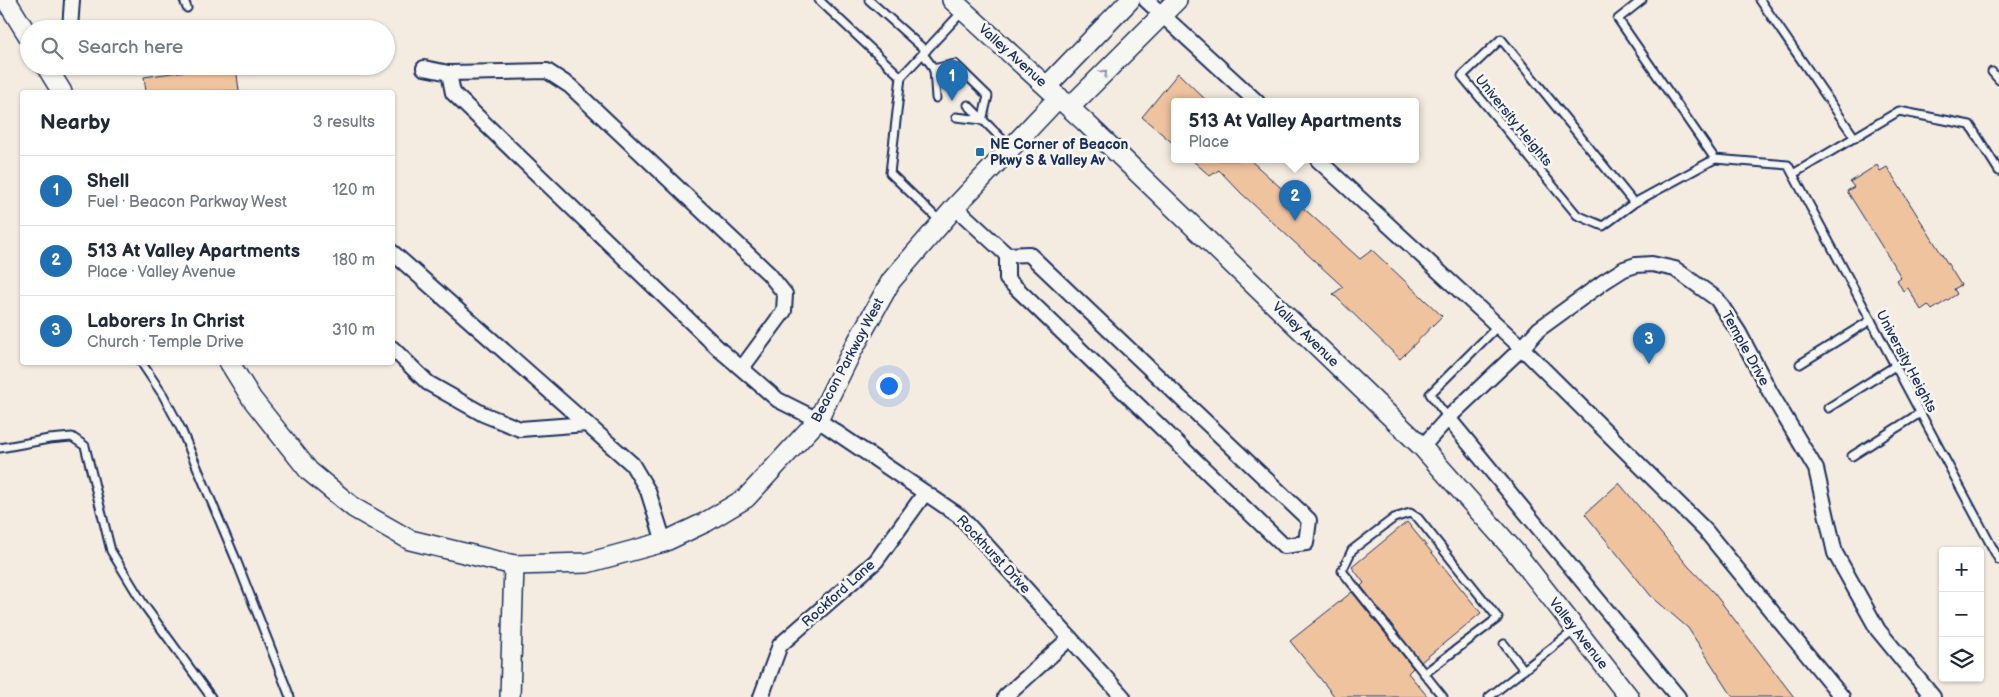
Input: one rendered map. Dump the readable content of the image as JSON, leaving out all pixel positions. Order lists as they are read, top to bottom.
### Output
{
  "streets": {
    "street": [
      "Valley Avenue",
      "Temple Drive",
      "Beacon Parkway West",
      "Rockhurst Drive",
      "Rockford Lane"
    ],
    "lane": ["University Heights"]
  },
  "crossings": [
    ["Valley Avenue", "Temple Drive"],
    ["Valley Avenue", "Beacon Parkway West"],
    ["Beacon Parkway West", "Rockhurst Drive"],
    ["Rockhurst Drive", "Rockford Lane"]
  ],
  "places": {
    "transit": ["NE Corner of Beacon Pkwy S & Valley Av"]
  },
  "page": {
    "search": "Search here",
    "pins": ["1", "2", "3"],
    "heading": ["Nearby", "3 results"],
    "popup": ["513 At Valley Apartments", "Place"],
    "list": [
      {
        "mark": "1",
        "name": "Shell",
        "note": "Fuel · Beacon Parkway West",
        "value": "120 m"
      },
      {
        "mark": "2",
        "name": "513 At Valley Apartments",
        "note": "Place · Valley Avenue",
        "value": "180 m"
      },
      {
        "mark": "3",
        "name": "Laborers In Christ",
        "note": "Church · Temple Drive",
        "value": "310 m"
      }
    ],
    "map_buttons": ["+", "−"]
  }
}
